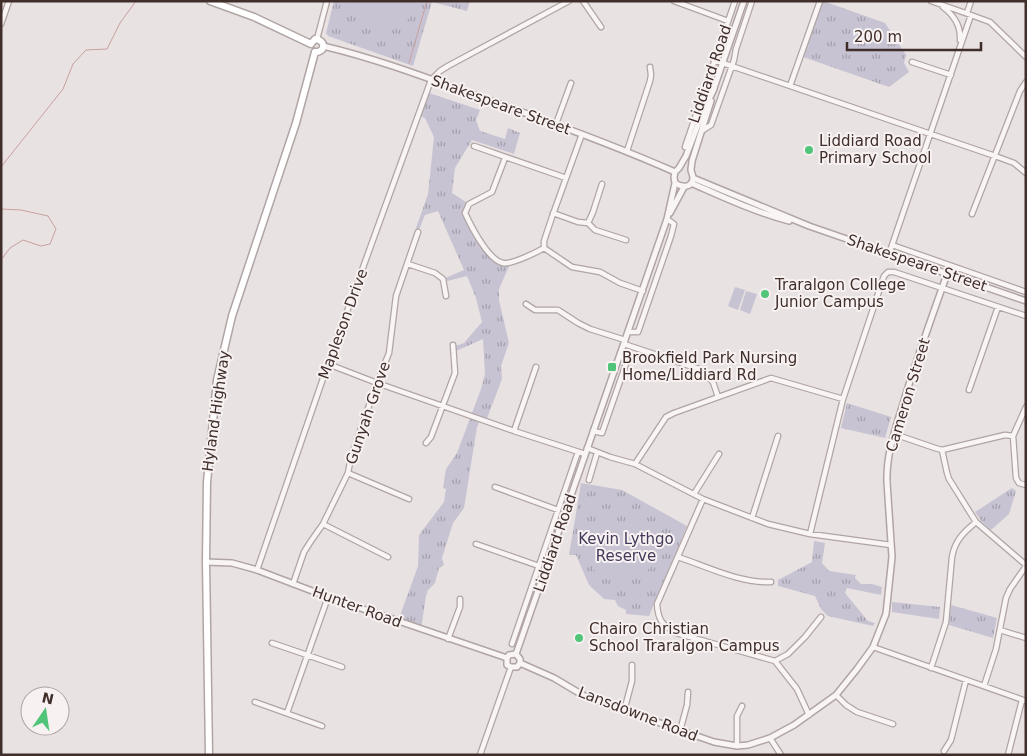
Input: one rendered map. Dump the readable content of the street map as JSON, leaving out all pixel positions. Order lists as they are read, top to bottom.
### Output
{
  "streets": {
    "main road": ["Hyland Highway"],
    "street": [
      "Liddiard Road",
      "Shakespeare Street",
      "Mapleson Drive",
      "Cameron Street",
      "Gunyah Grove",
      "Hunter Road",
      "Lansdowne Road"
    ]
  },
  "crossings": [
    ["Liddiard Road", "Shakespeare Street"],
    ["Liddiard Road", "Hunter Road"],
    ["Liddiard Road", "Lansdowne Road"],
    ["Shakespeare Street", "Mapleson Drive"],
    ["Shakespeare Street", "Cameron Street"],
    ["Shakespeare Street", "Hyland Highway"],
    ["Mapleson Drive", "Hunter Road"],
    ["Cameron Street", "Lansdowne Road"],
    ["Hyland Highway", "Hunter Road"],
    ["Gunyah Grove", "Hunter Road"],
    ["Hunter Road", "Lansdowne Road"]
  ],
  "parks": ["Kevin Lythgo Reserve"],
  "places": {
    "other": ["Liddiard Road Primary School", "Traralgon College Junior Campus", "Chairo Christian School Traralgon Campus"],
    "transit": ["Brookfield Park Nursing Home/Liddiard Rd"]
  },
  "scale_bar": "200 m",
  "north": "top"
}
